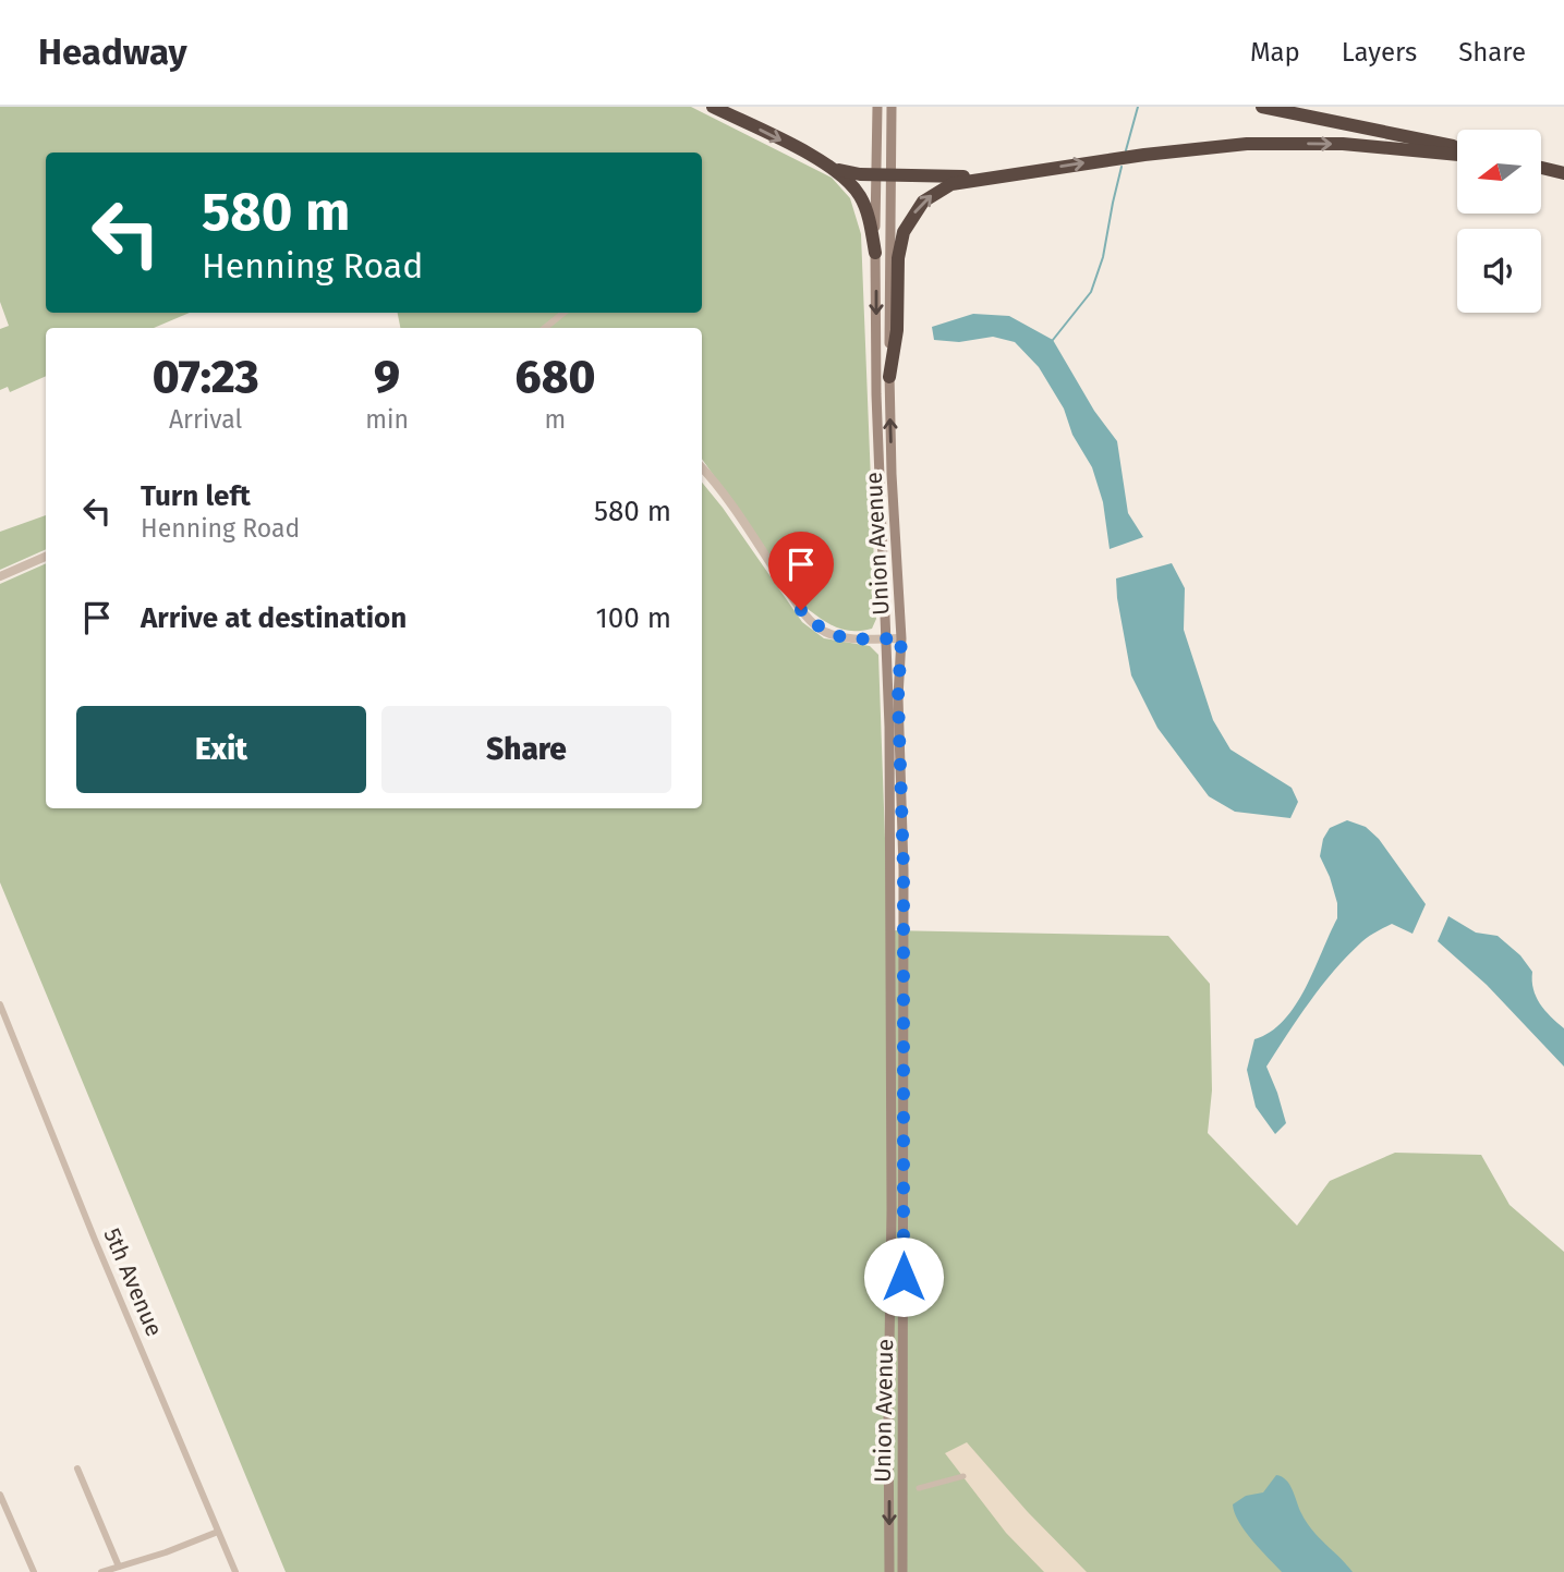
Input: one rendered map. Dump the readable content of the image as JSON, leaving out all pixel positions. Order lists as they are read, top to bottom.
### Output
{
  "streets": {
    "main road": ["Union Avenue"],
    "street": ["5th Avenue"]
  },
  "north": "left",
  "page": {
    "header": "Headway",
    "nav": ["Map", "Layers", "Share"],
    "turn": ["580 m", "Henning Road"],
    "eta": [
      "07:23",
      "Arrival",
      "9",
      "min",
      "680",
      "m"
    ],
    "list": [
      {
        "name": "Turn left",
        "note": "Henning Road",
        "value": "580 m"
      },
      {
        "name": "Arrive at destination",
        "value": "100 m"
      }
    ],
    "buttons": ["Exit", "Share"]
  }
}
